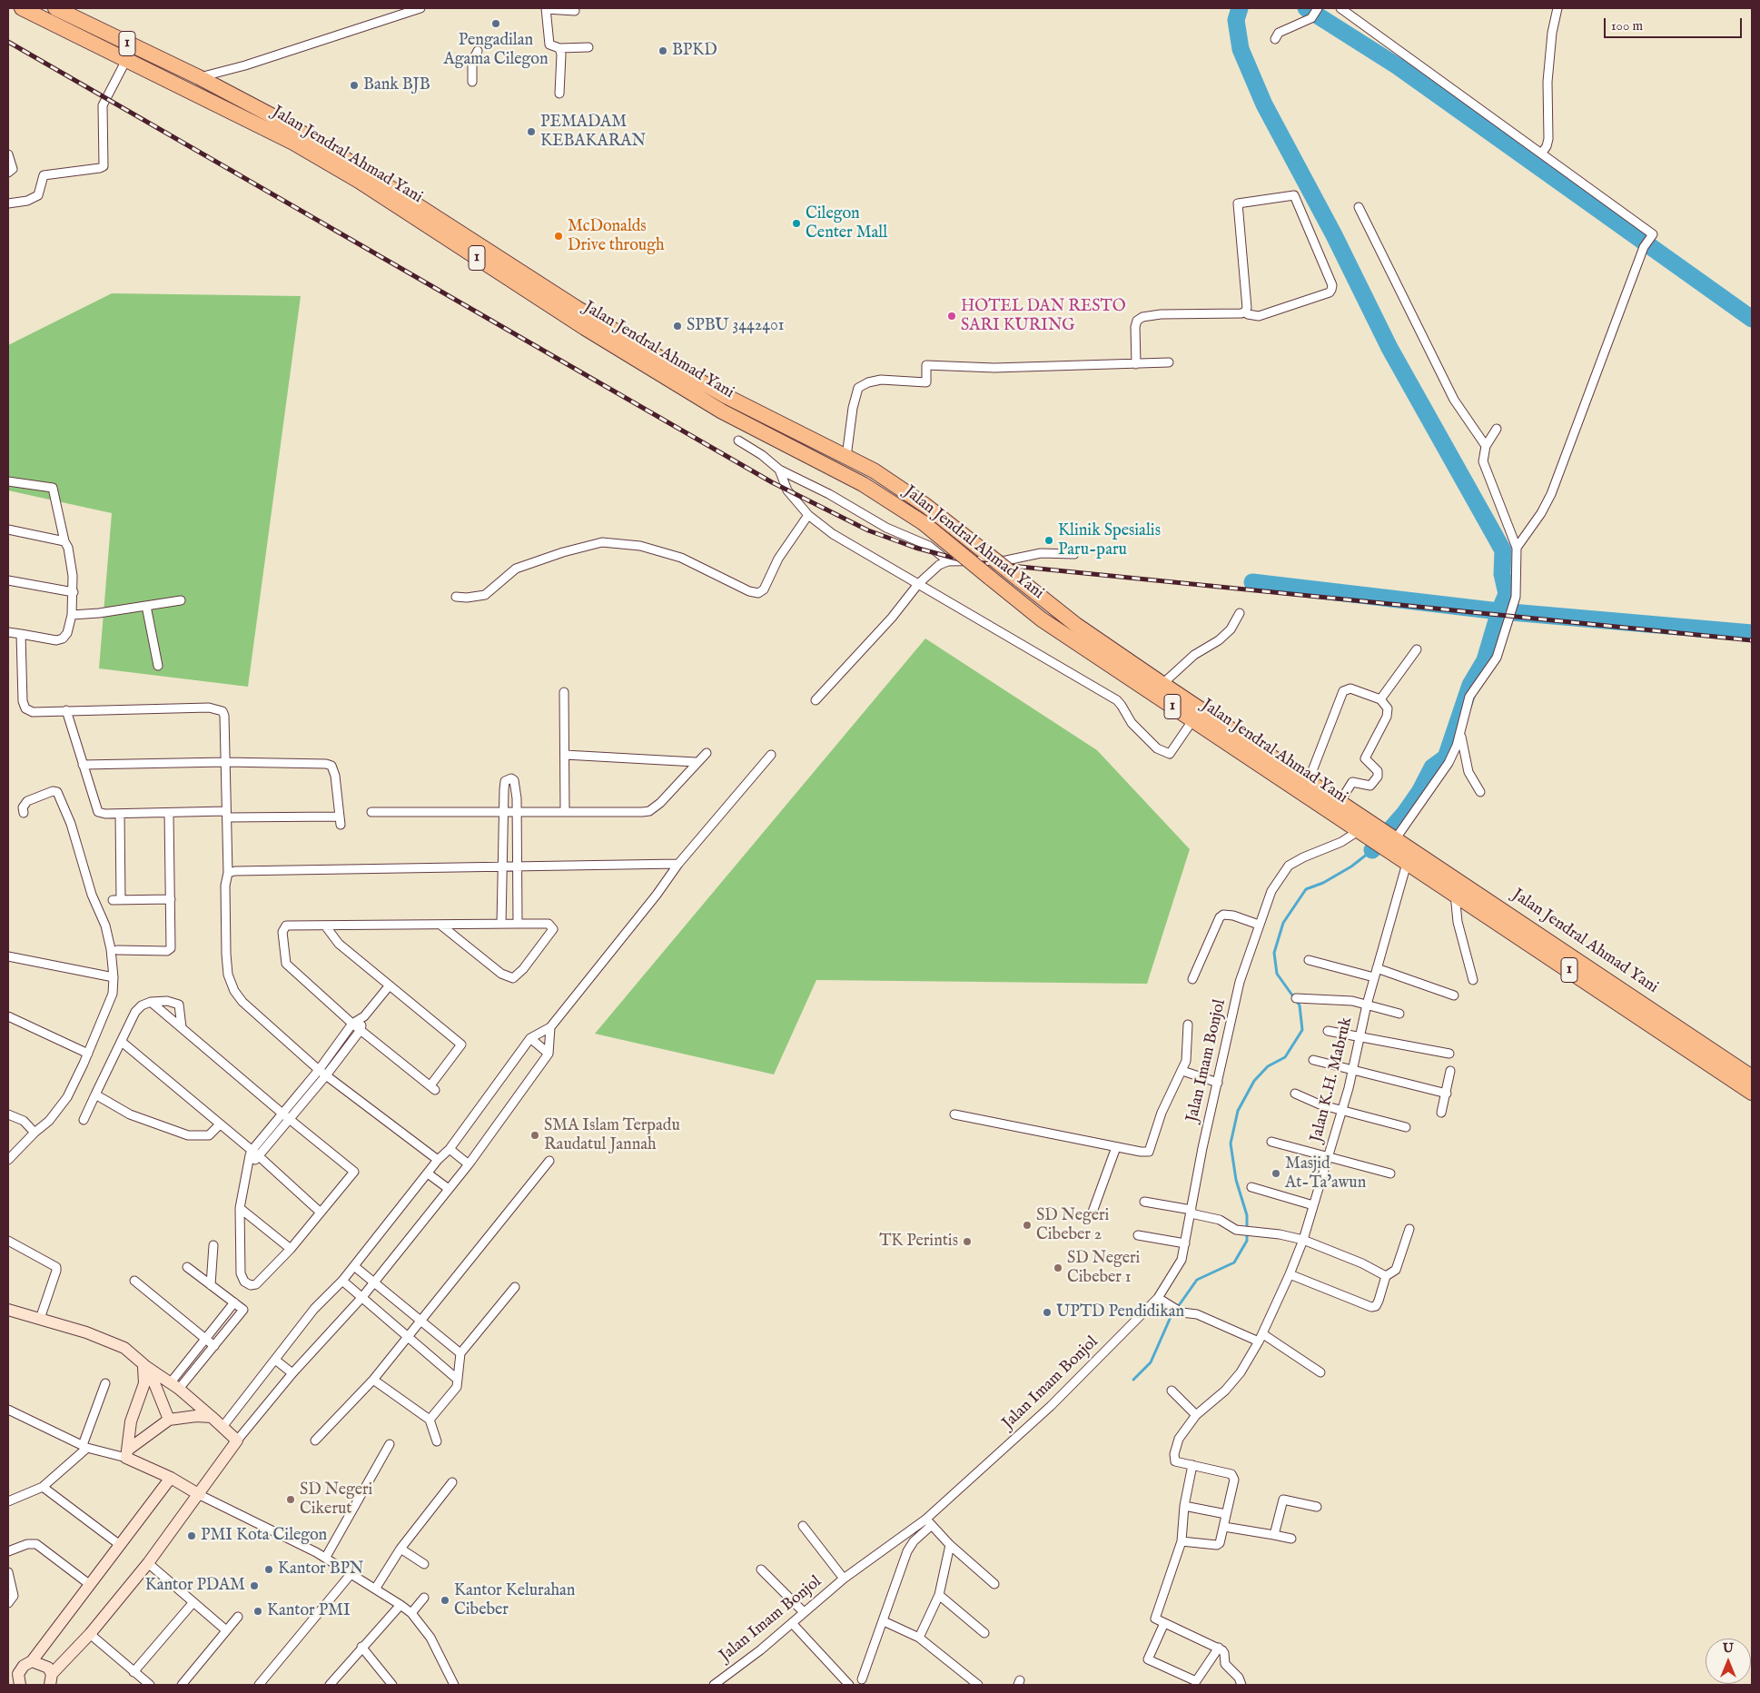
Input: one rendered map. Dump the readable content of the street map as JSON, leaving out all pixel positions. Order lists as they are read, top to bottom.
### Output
{
  "streets": {
    "highway": ["1", "Jalan Jendral Ahmad Yani"],
    "street": ["Jalan Imam Bonjol", "Jalan K.H. Mabruk"]
  },
  "crossings": [
    ["Jalan Jendral Ahmad Yani", "Jalan Imam Bonjol"],
    ["Jalan Jendral Ahmad Yani", "Jalan K.H. Mabruk"]
  ],
  "places": [
    "Pengadilan Agama Cilegon",
    "BPKD",
    "Bank BJB",
    "PEMADAM KEBAKARAN",
    "Cilegon Center Mall",
    "McDonalds Drive through",
    "HOTEL DAN RESTO SARI KURING",
    "SPBU 3442401",
    "Klinik Spesialis Paru-paru",
    "SMA Islam Terpadu Raudatul Jannah",
    "Masjid At-Ta'awun",
    "SD Negeri Cibeber 2",
    "TK Perintis",
    "SD Negeri Cibeber 1",
    "UPTD Pendidikan",
    "SD Negeri Cikerut",
    "PMI Kota Cilegon",
    "Kantor BPN",
    "Kantor PDAM",
    "Kantor Kelurahan Cibeber",
    "Kantor PMI"
  ],
  "scale_bar": "100 m",
  "north": "top"
}
